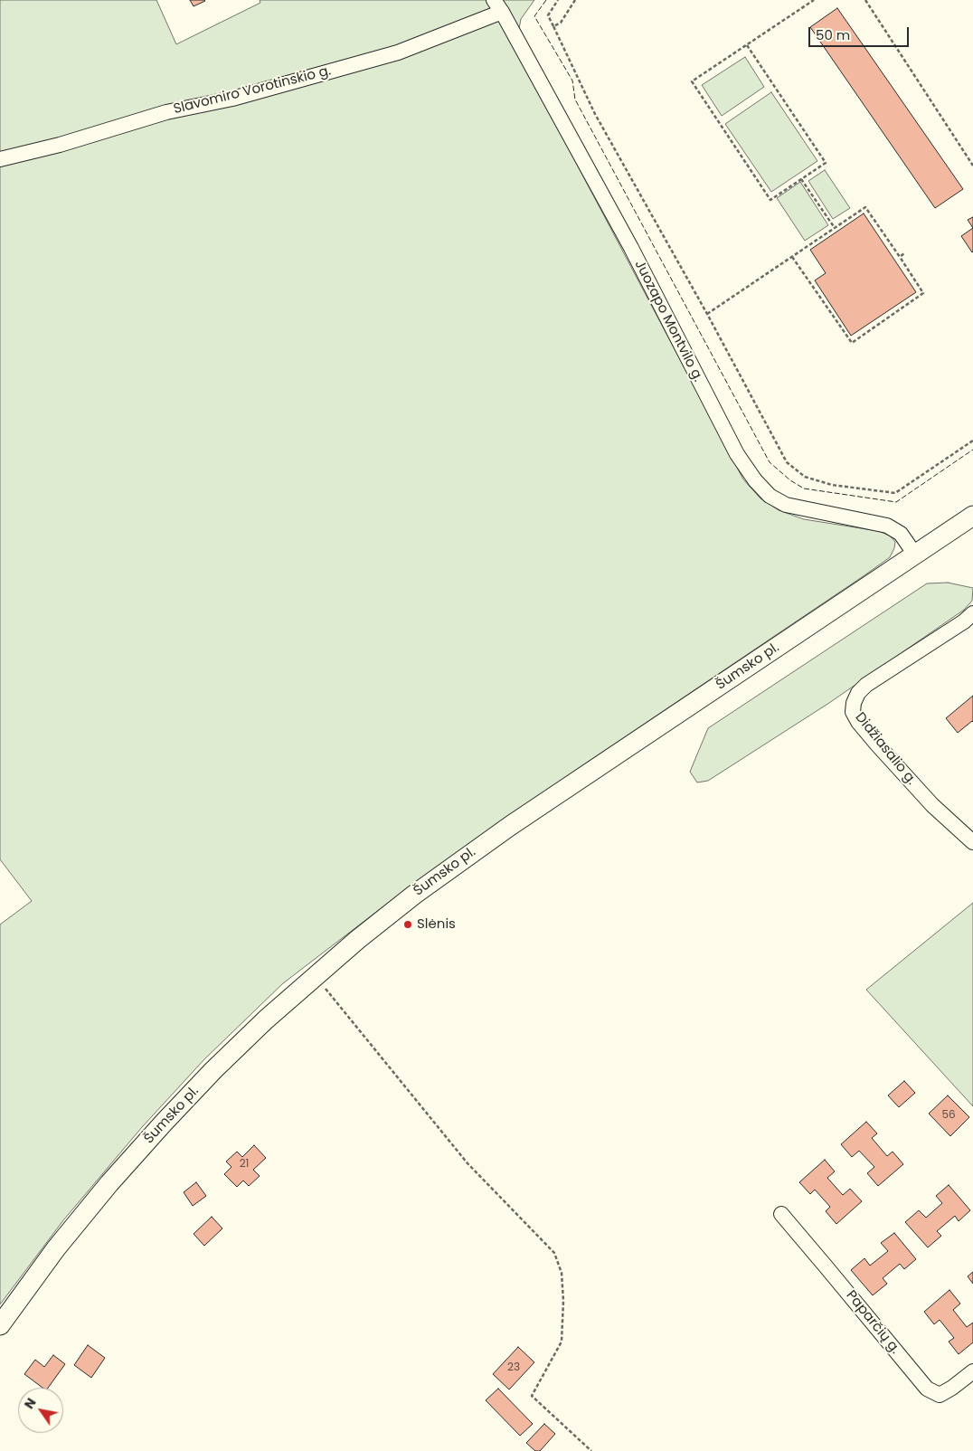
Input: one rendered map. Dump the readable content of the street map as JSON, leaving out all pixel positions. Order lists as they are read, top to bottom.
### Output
{
  "streets": {
    "main road": ["Šumsko pl."],
    "street": [
      "Slavomiro Vorotinskio g.",
      "Juozapo Montvilo g.",
      "Didžiasalio g.",
      "Paparčių g."
    ]
  },
  "crossings": [
    ["Slavomiro Vorotinskio g.", "Juozapo Montvilo g."],
    ["Juozapo Montvilo g.", "Šumsko pl."]
  ],
  "places": ["Slėnis"],
  "house_numbers": ["56", "21", "23"],
  "scale_bar": "50 m",
  "north": "top left"
}
